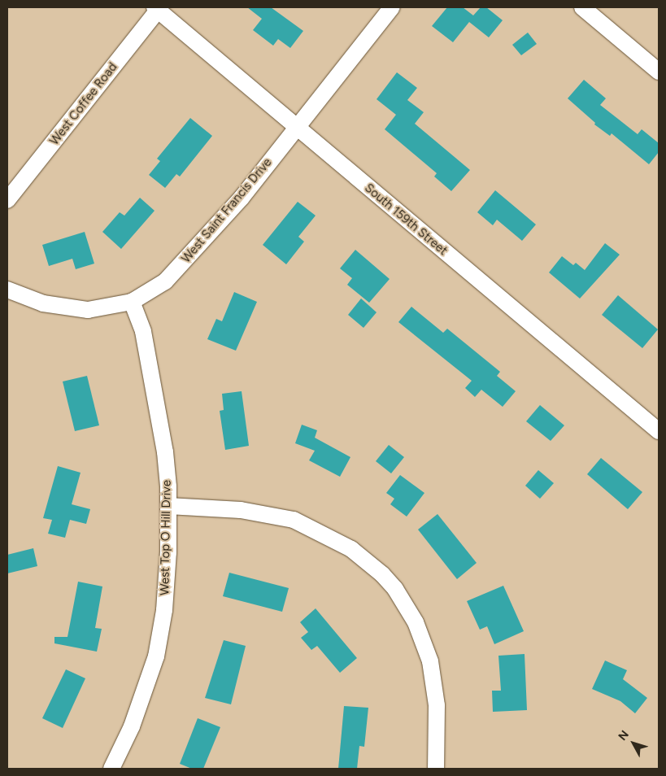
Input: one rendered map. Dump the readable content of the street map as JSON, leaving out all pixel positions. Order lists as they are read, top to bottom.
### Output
{
  "streets": {
    "street": [
      "West Coffee Road",
      "West Saint Francis Drive",
      "South 159th Street",
      "West Top O Hill Drive"
    ]
  },
  "crossings": [
    ["West Coffee Road", "South 159th Street"],
    ["West Saint Francis Drive", "South 159th Street"],
    ["West Saint Francis Drive", "West Top O Hill Drive"]
  ],
  "north": "top left"
}
